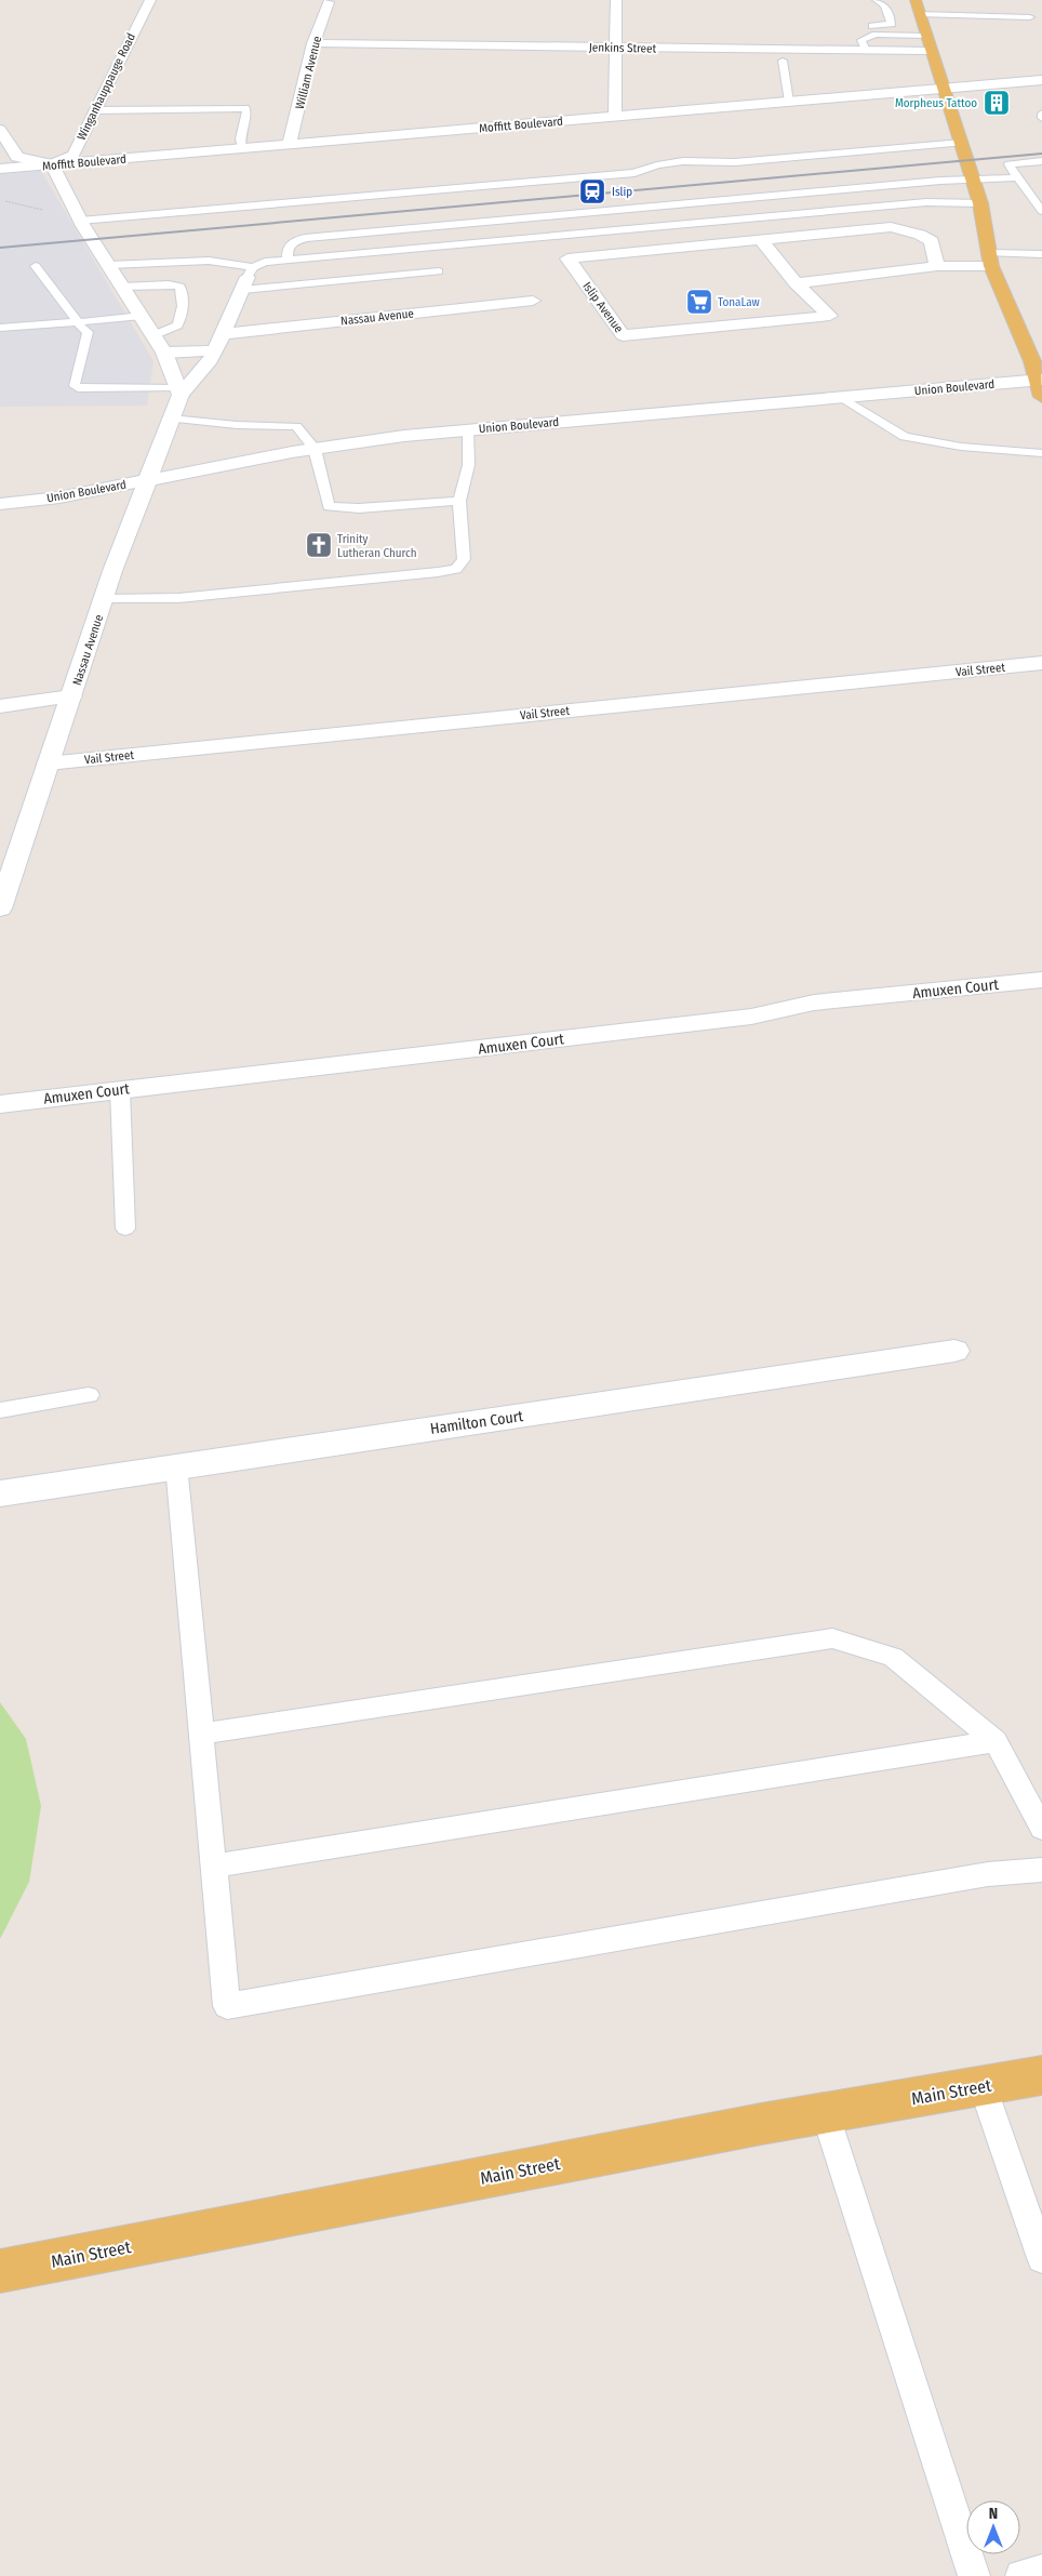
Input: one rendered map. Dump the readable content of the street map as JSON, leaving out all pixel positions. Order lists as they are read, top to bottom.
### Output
{
  "streets": {
    "main road": ["Main Street"],
    "street": [
      "Jenkins Street",
      "William Avenue",
      "Winganhauppauge Road",
      "Moffitt Boulevard",
      "Islip Avenue",
      "Nassau Avenue",
      "Union Boulevard",
      "Vail Street",
      "Amuxen Court",
      "Hamilton Court"
    ]
  },
  "crossings": [
    ["Jenkins Street", "William Avenue"],
    ["William Avenue", "Moffitt Boulevard"],
    ["Winganhauppauge Road", "Moffitt Boulevard"],
    ["Nassau Avenue", "Union Boulevard"],
    ["Nassau Avenue", "Vail Street"]
  ],
  "places": {
    "building": ["Morpheus Tattoo"],
    "station": ["Islip"],
    "supermarket": ["TonaLaw"],
    "church": ["Trinity Lutheran Church"]
  },
  "north": "top"
}
